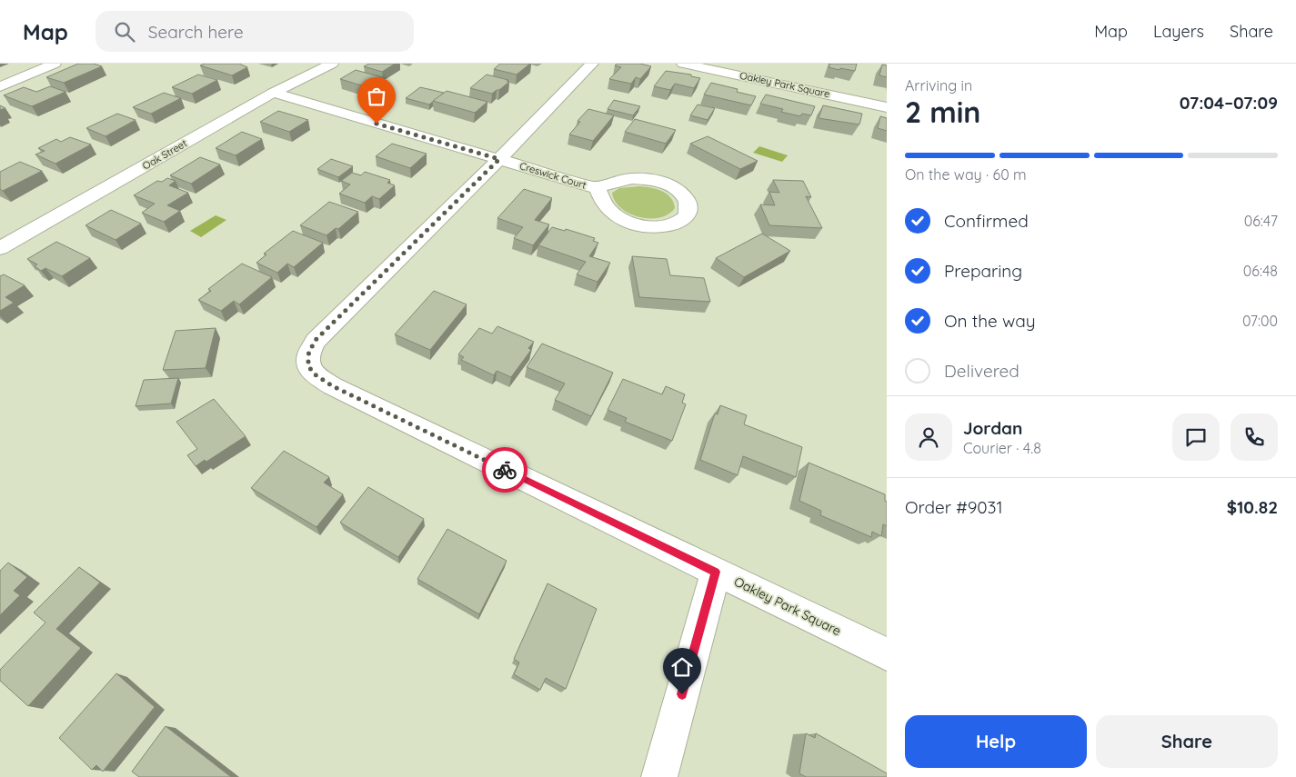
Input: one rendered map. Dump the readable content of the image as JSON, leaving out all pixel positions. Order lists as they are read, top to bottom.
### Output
{
  "streets": {
    "street": ["Oakley Park Square", "Oak Street", "Creswick Court"]
  },
  "crossings": [
    ["Oakley Park Square", "Creswick Court"],
    ["Oak Street", "Creswick Court"]
  ],
  "page": {
    "header": "Map",
    "search": "Search here",
    "nav": ["Map", "Layers", "Share"],
    "heading": ["2 min", "Arriving in", "07:04–07:09"],
    "panel": [
      "Jordan",
      "Courier · 4.8",
      "Order #9031",
      "$10.82"
    ],
    "bar": "On the way · 60 m",
    "list": [
      ["Confirmed", "06:47"],
      ["Preparing", "06:48"],
      ["On the way", "07:00"],
      "Delivered"
    ],
    "buttons": ["Help", "Share"]
  }
}
